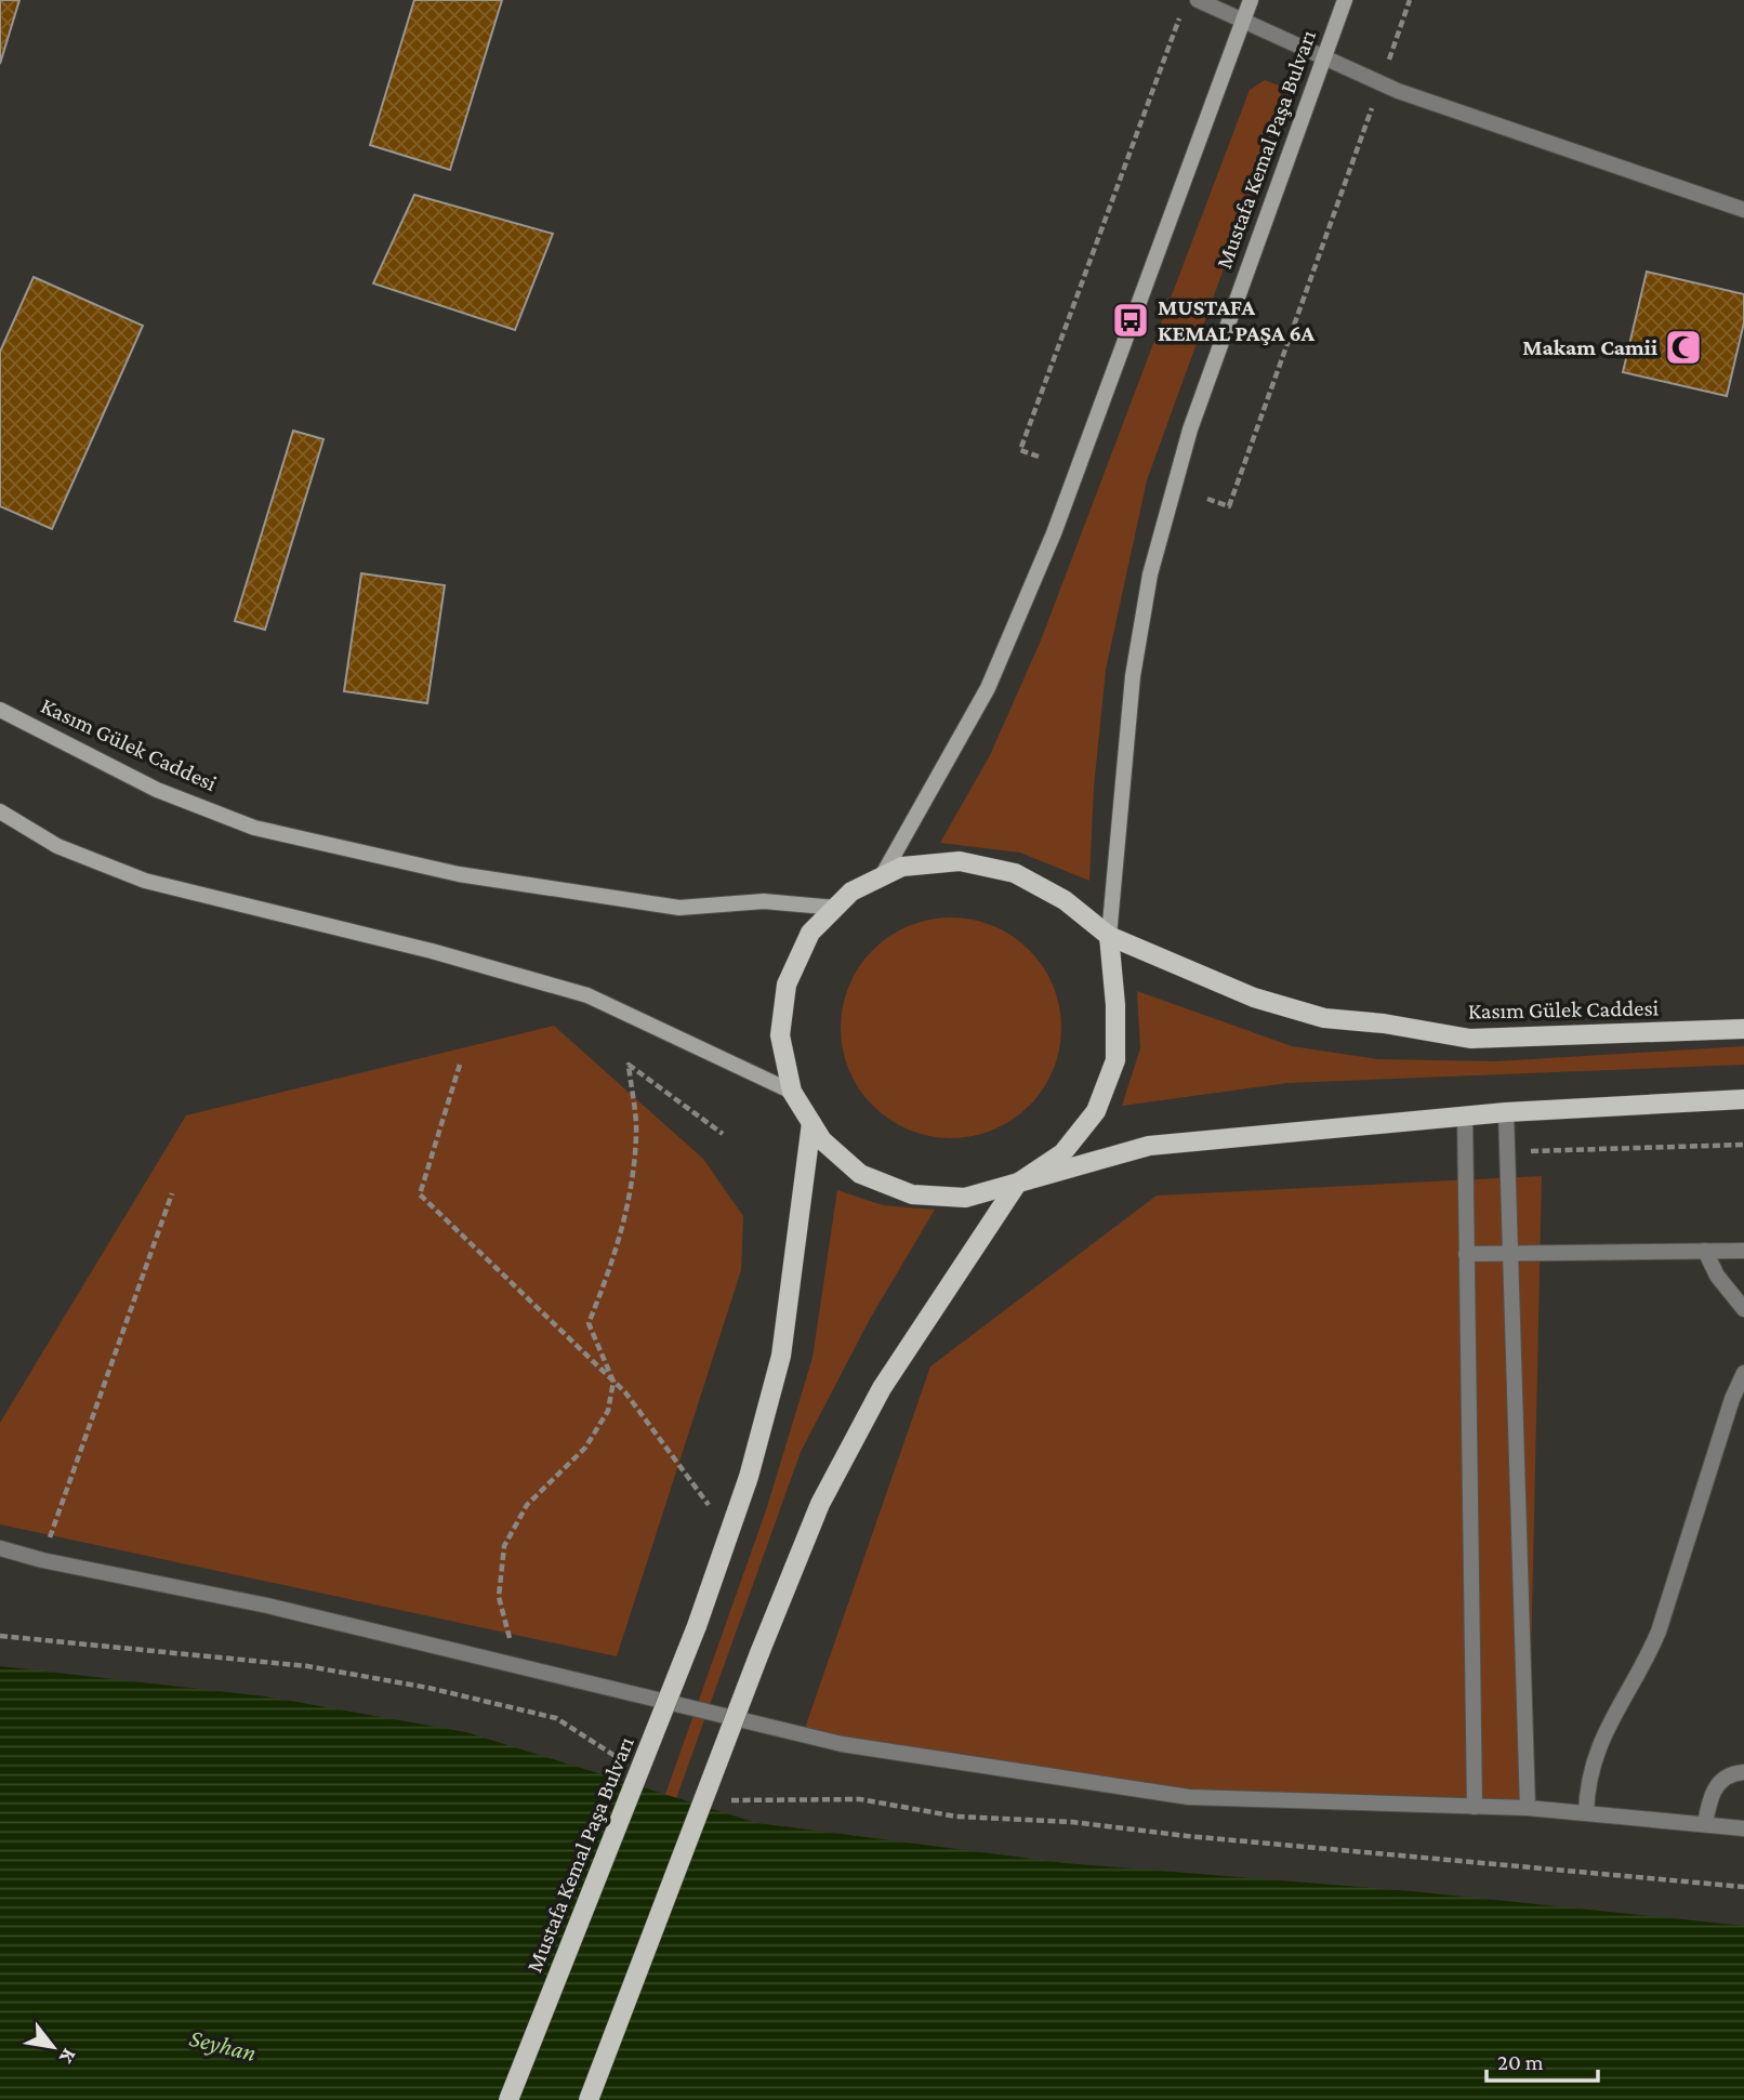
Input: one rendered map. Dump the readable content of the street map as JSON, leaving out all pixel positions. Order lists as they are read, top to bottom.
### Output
{
  "streets": {
    "main road": ["Mustafa Kemal Paşa Bulvarı", "Kasım Gülek Caddesi"]
  },
  "crossings": [
    ["Mustafa Kemal Paşa Bulvarı", "Kasım Gülek Caddesi"]
  ],
  "water": ["Seyhan"],
  "places": {
    "bus stop": ["MUSTAFA KEMAL PAŞA 6A"],
    "mosque": ["Makam Camii"]
  },
  "scale_bar": "20 m",
  "north": "bottom right"
}
